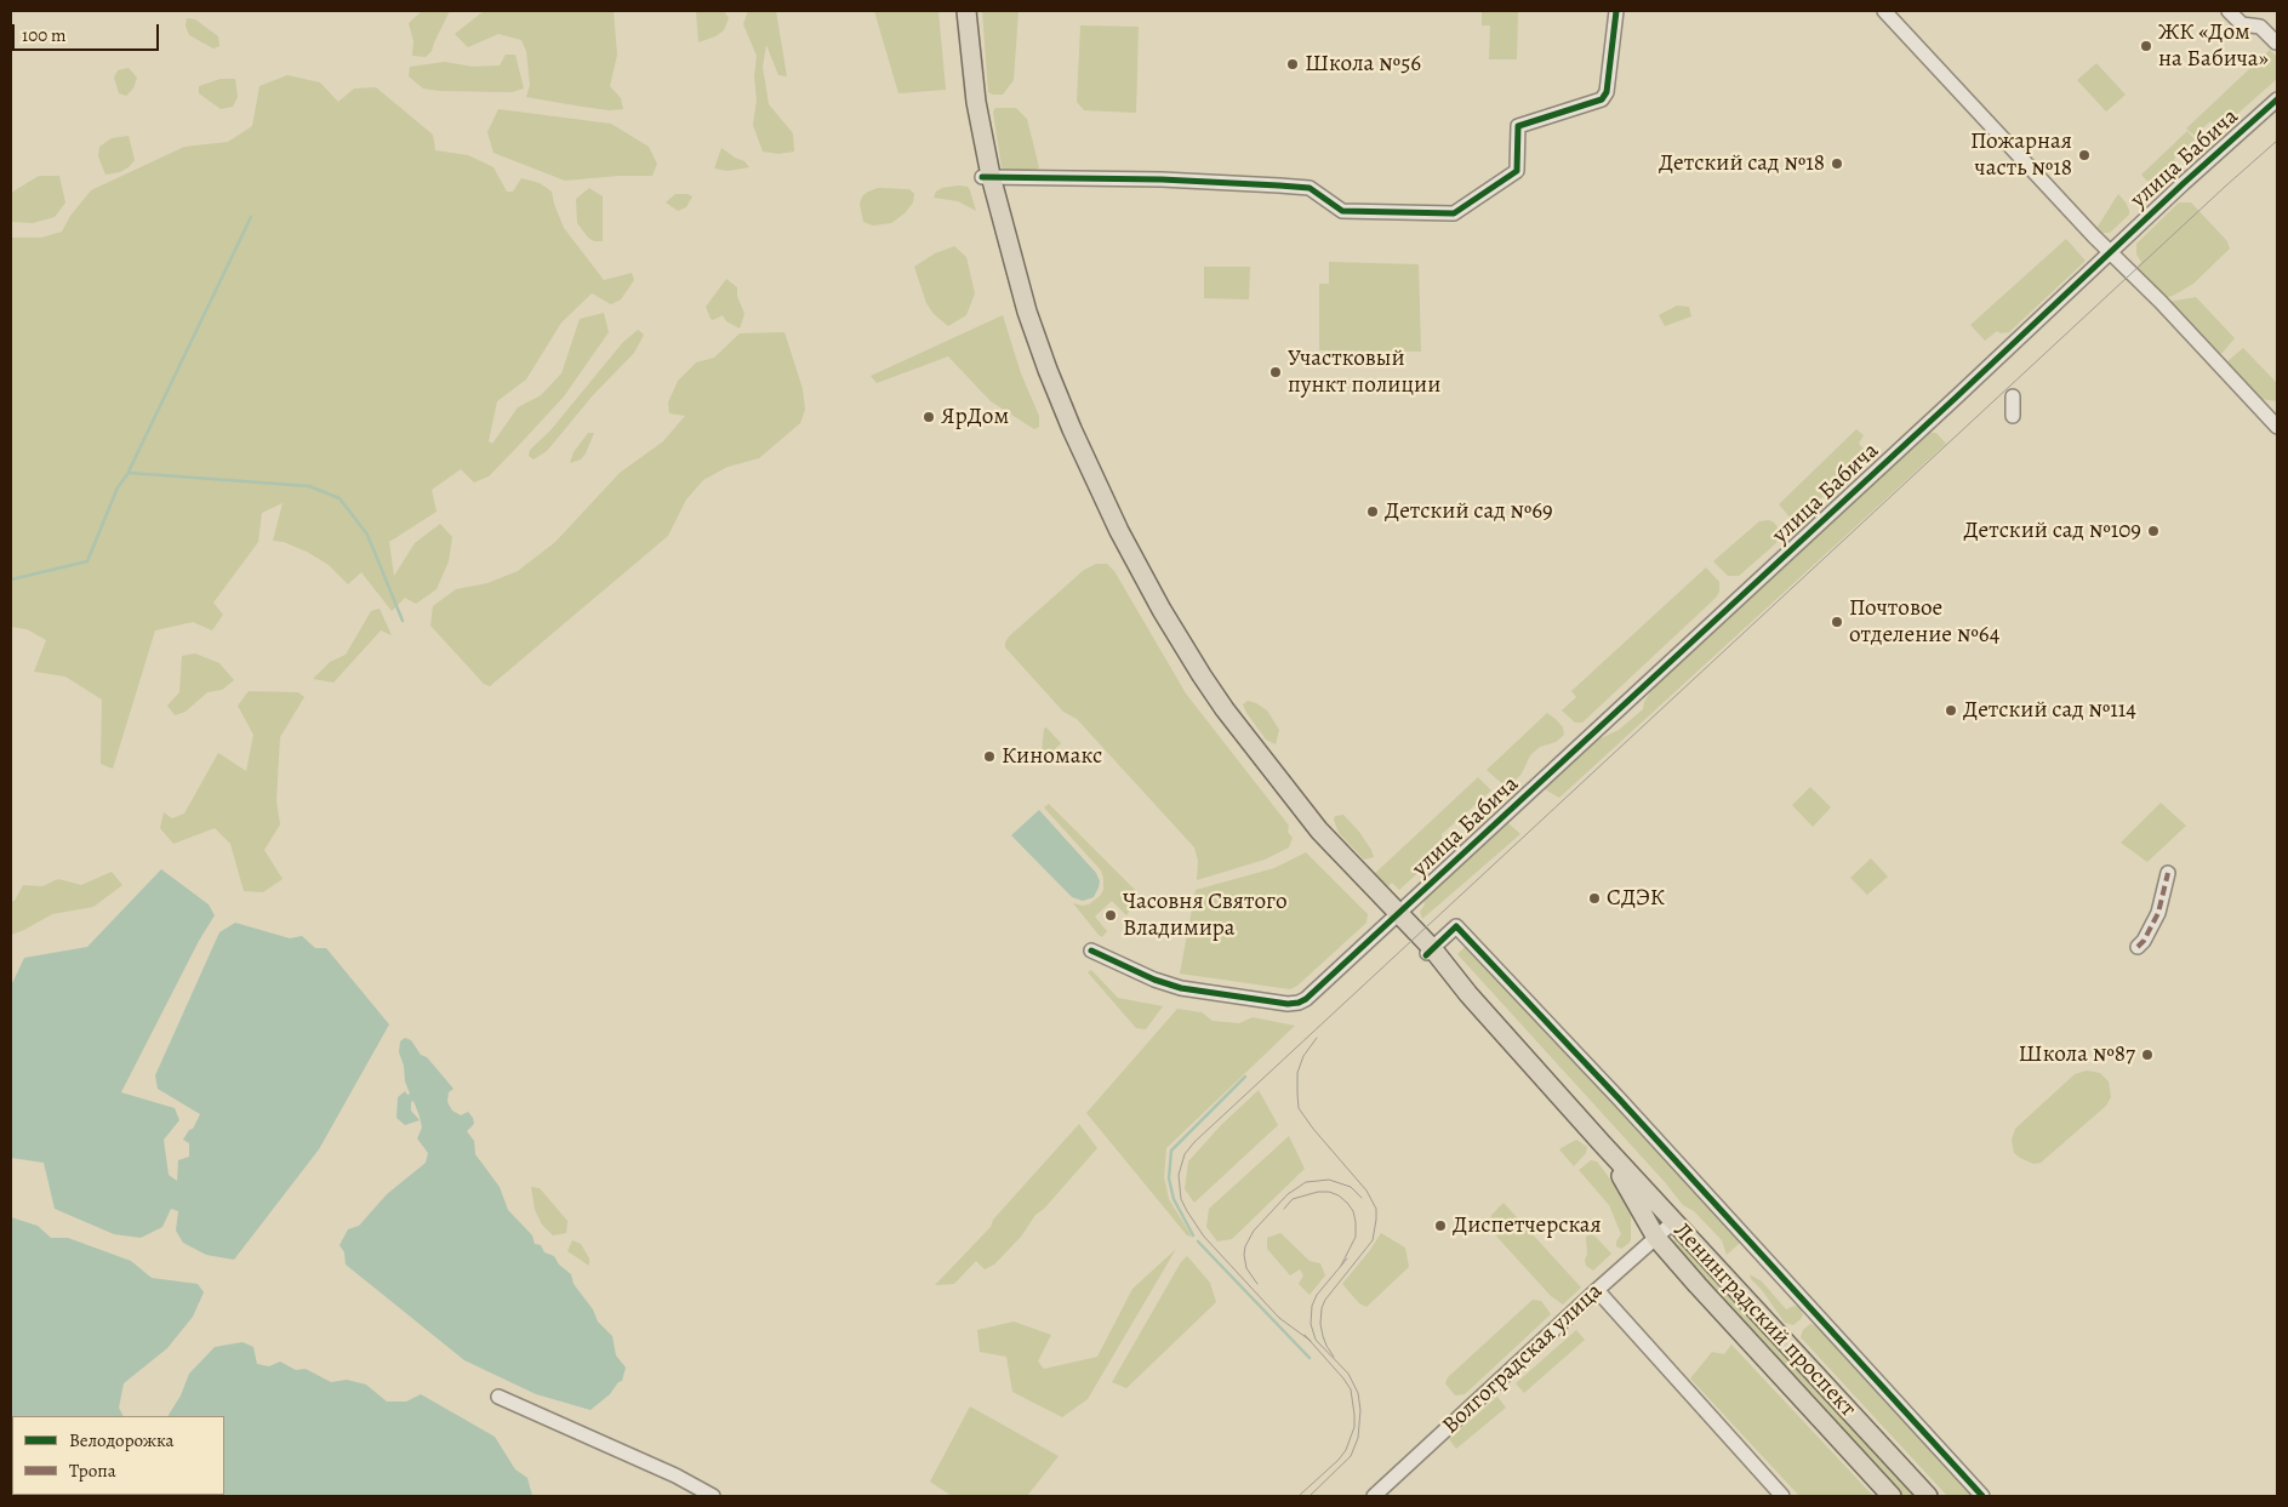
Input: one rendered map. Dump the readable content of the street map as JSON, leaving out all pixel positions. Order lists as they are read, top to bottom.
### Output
{
  "streets": {
    "main road": ["Ленинградский проспект"],
    "street": ["улица Бабича", "Волгоградская улица"]
  },
  "crossings": [
    ["улица Бабича", "Ленинградский проспект"],
    ["Ленинградский проспект", "Волгоградская улица"]
  ],
  "places": [
    "ЖК «Дом на Бабича»",
    "Школа №56",
    "Пожарная часть №18",
    "Детский сад №18",
    "Участковый пункт полиции",
    "ЯрДом",
    "Детский сад №69",
    "Детский сад №109",
    "Почтовое отделение №64",
    "Детский сад №114",
    "Киномакс",
    "СДЭК",
    "Часовня Святого Владимира",
    "Школа №87",
    "Диспетчерская"
  ],
  "legend": ["Велодорожка", "Тропа"],
  "scale_bar": "100 m"
}
